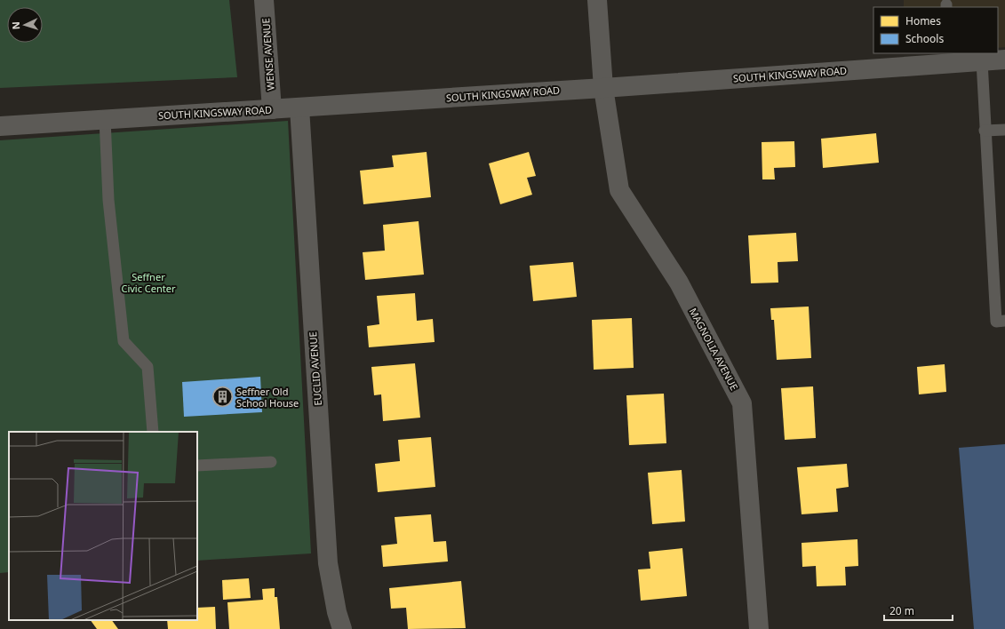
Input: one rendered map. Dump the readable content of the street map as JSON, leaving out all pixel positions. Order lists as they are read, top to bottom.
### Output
{
  "streets": {
    "street": [
      "WENSE AVENUE",
      "SOUTH KINGSWAY ROAD",
      "MAGNOLIA AVENUE",
      "EUCLID AVENUE"
    ]
  },
  "crossings": [
    ["WENSE AVENUE", "SOUTH KINGSWAY ROAD"],
    ["SOUTH KINGSWAY ROAD", "MAGNOLIA AVENUE"],
    ["SOUTH KINGSWAY ROAD", "EUCLID AVENUE"]
  ],
  "parks": ["Seffner Civic Center"],
  "places": {
    "building": ["Seffner Old School House"]
  },
  "legend": ["Homes", "Schools"],
  "scale_bar": "20 m",
  "north": "left"
}
